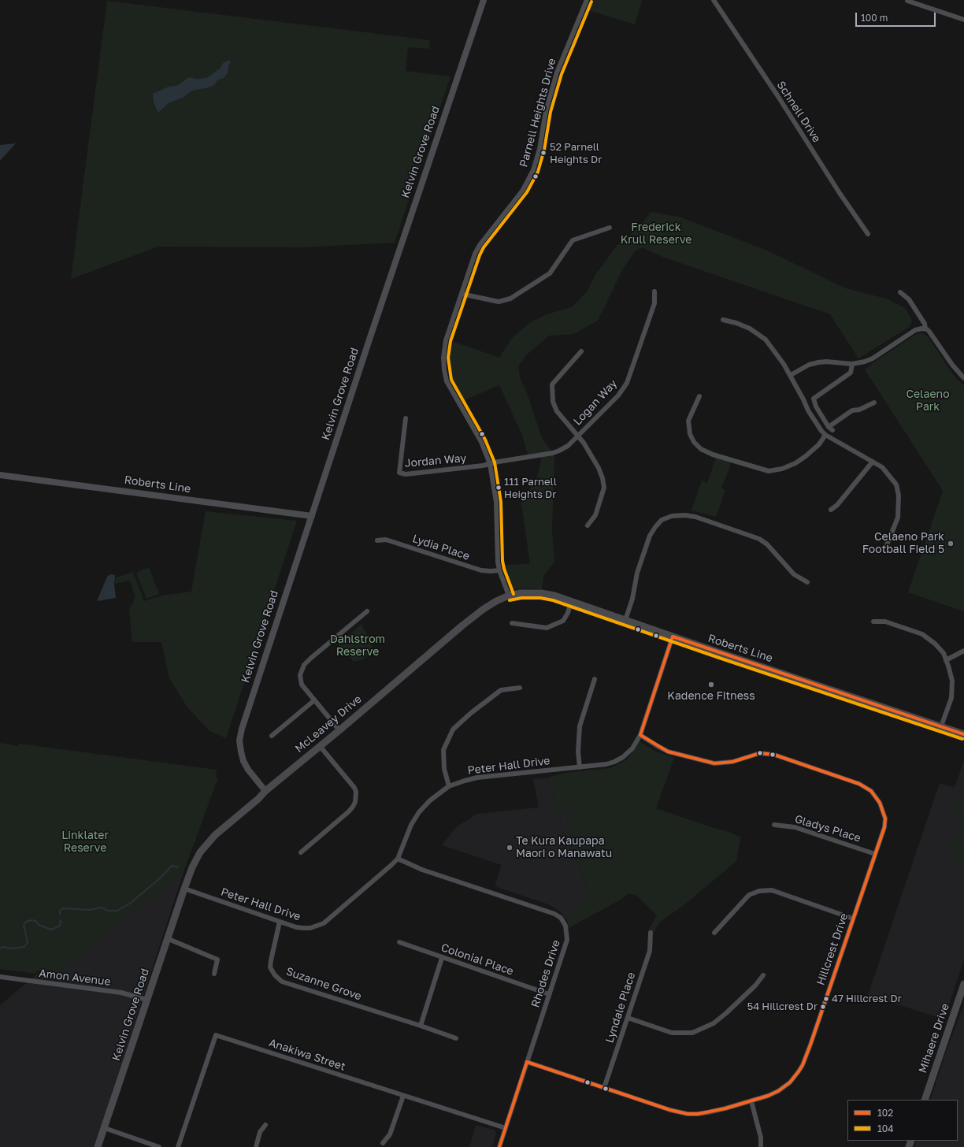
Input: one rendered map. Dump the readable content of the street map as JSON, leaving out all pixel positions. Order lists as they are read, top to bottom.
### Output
{
  "streets": {
    "main road": [
      "Kelvin Grove Road",
      "Roberts Line",
      "McLeavey Drive",
      "Mihaere Drive"
    ],
    "street": [
      "Schnell Drive",
      "Parnell Heights Drive",
      "Logan Way",
      "Jordan Way",
      "Lydia Place",
      "Peter Hall Drive",
      "Gladys Place",
      "Hillcrest Drive",
      "Colonial Place",
      "Rhodes Drive",
      "Amon Avenue",
      "Suzanne Grove",
      "Lyndale Place",
      "Anakiwa Street"
    ]
  },
  "crossings": [
    ["Parnell Heights Drive", "Logan Way"],
    ["Parnell Heights Drive", "Jordan Way"],
    ["Parnell Heights Drive", "Roberts Line"],
    ["Parnell Heights Drive", "Lydia Place"],
    ["Parnell Heights Drive", "McLeavey Drive"],
    ["Kelvin Grove Road", "Roberts Line"],
    ["Kelvin Grove Road", "McLeavey Drive"],
    ["Kelvin Grove Road", "Peter Hall Drive"],
    ["Kelvin Grove Road", "Amon Avenue"],
    ["Logan Way", "Jordan Way"],
    ["Roberts Line", "McLeavey Drive"],
    ["Roberts Line", "Peter Hall Drive"],
    ["McLeavey Drive", "Peter Hall Drive"],
    ["Peter Hall Drive", "Hillcrest Drive"],
    ["Peter Hall Drive", "Rhodes Drive"],
    ["Peter Hall Drive", "Suzanne Grove"],
    ["Gladys Place", "Hillcrest Drive"],
    ["Hillcrest Drive", "Rhodes Drive"],
    ["Hillcrest Drive", "Lyndale Place"],
    ["Colonial Place", "Rhodes Drive"],
    ["Rhodes Drive", "Anakiwa Street"]
  ],
  "parks": [
    "Frederick Krull Reserve",
    "Celaeno Park",
    "Dahlstrom Reserve",
    "Linklater Reserve"
  ],
  "places": [
    "52 Parnell Heights Dr",
    "111 Parnell Heights Dr",
    "Celaeno Park Football Field 5",
    "Kadence Fitness",
    "Te Kura Kaupapa Maori o Manawatu",
    "47 Hillcrest Dr",
    "54 Hillcrest Dr"
  ],
  "lines": ["transit line 104", "transit line 102"],
  "legend": ["102", "104"],
  "scale_bar": "100 m"
}
